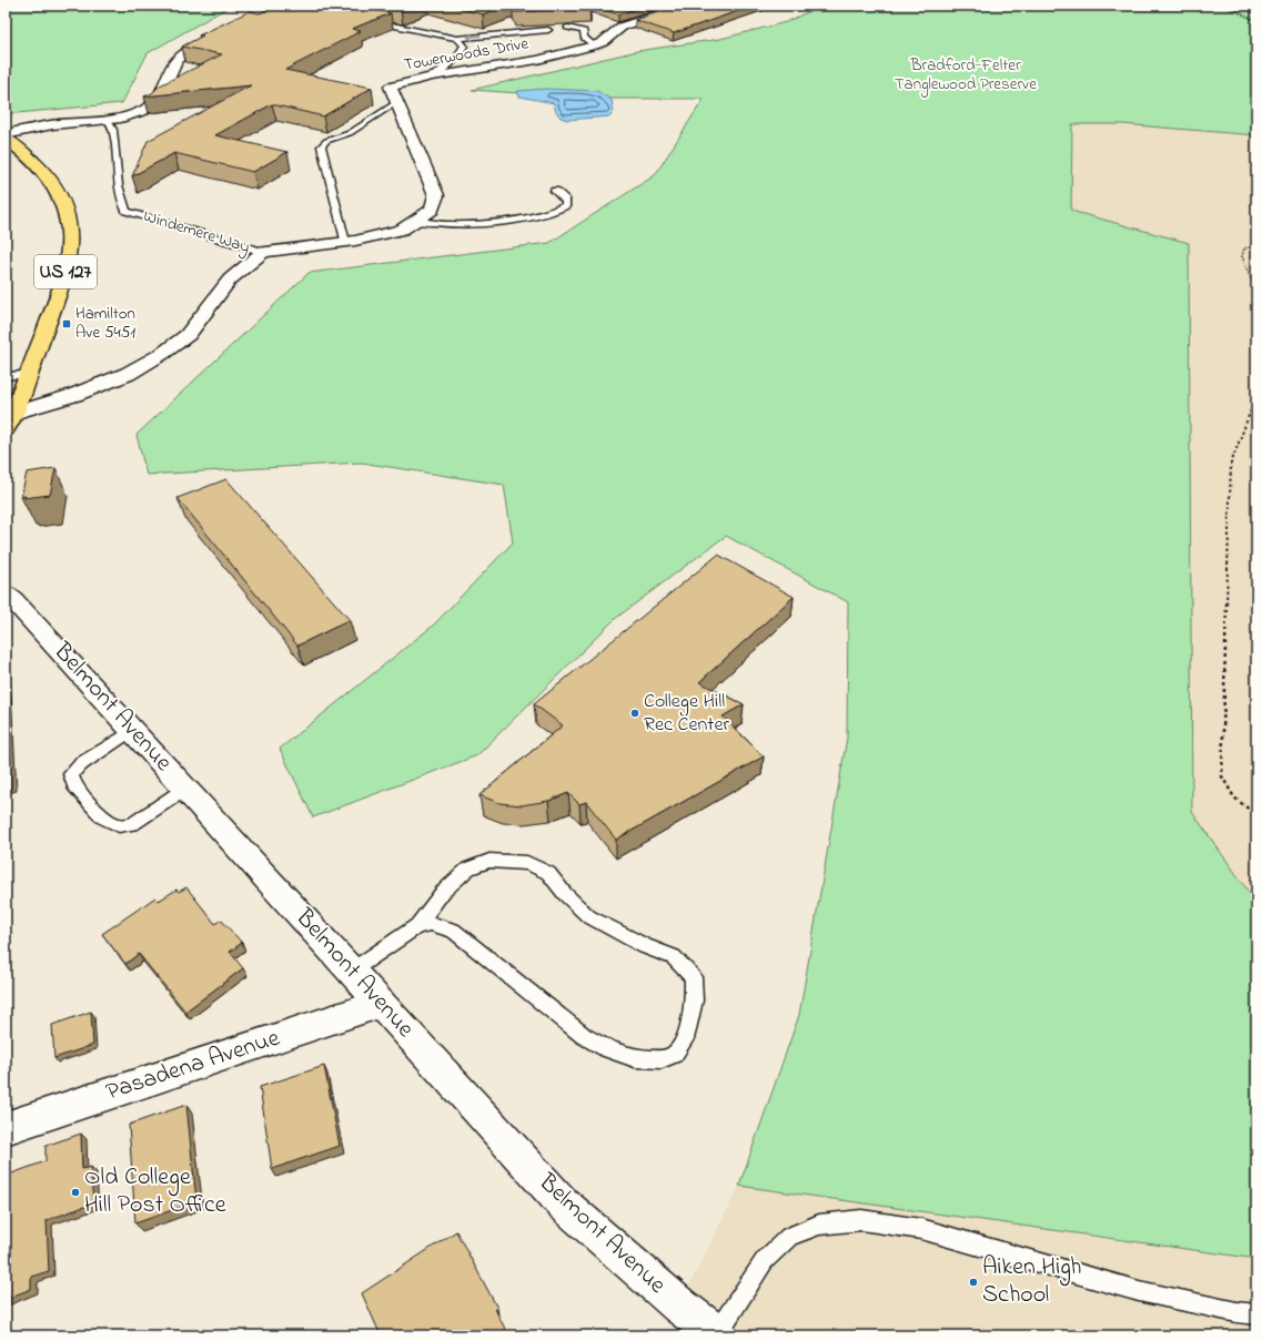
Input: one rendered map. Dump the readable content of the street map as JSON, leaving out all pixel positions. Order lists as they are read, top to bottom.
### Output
{
  "streets": {
    "main road": ["US 127"],
    "street": [
      "Towerwoods Drive",
      "Windemere Way",
      "Belmont Avenue",
      "Pasadena Avenue"
    ]
  },
  "crossings": [
    ["Towerwoods Drive", "Windemere Way"],
    ["Windemere Way", "US 127"],
    ["Belmont Avenue", "Pasadena Avenue"]
  ],
  "parks": ["Bradford-Felter Tanglewood Preserve"],
  "places": {
    "transit": ["Hamilton Ave 5451"],
    "other": ["College Hill Rec Center", "Old College Hill Post Office", "Aiken High School"]
  }
}
